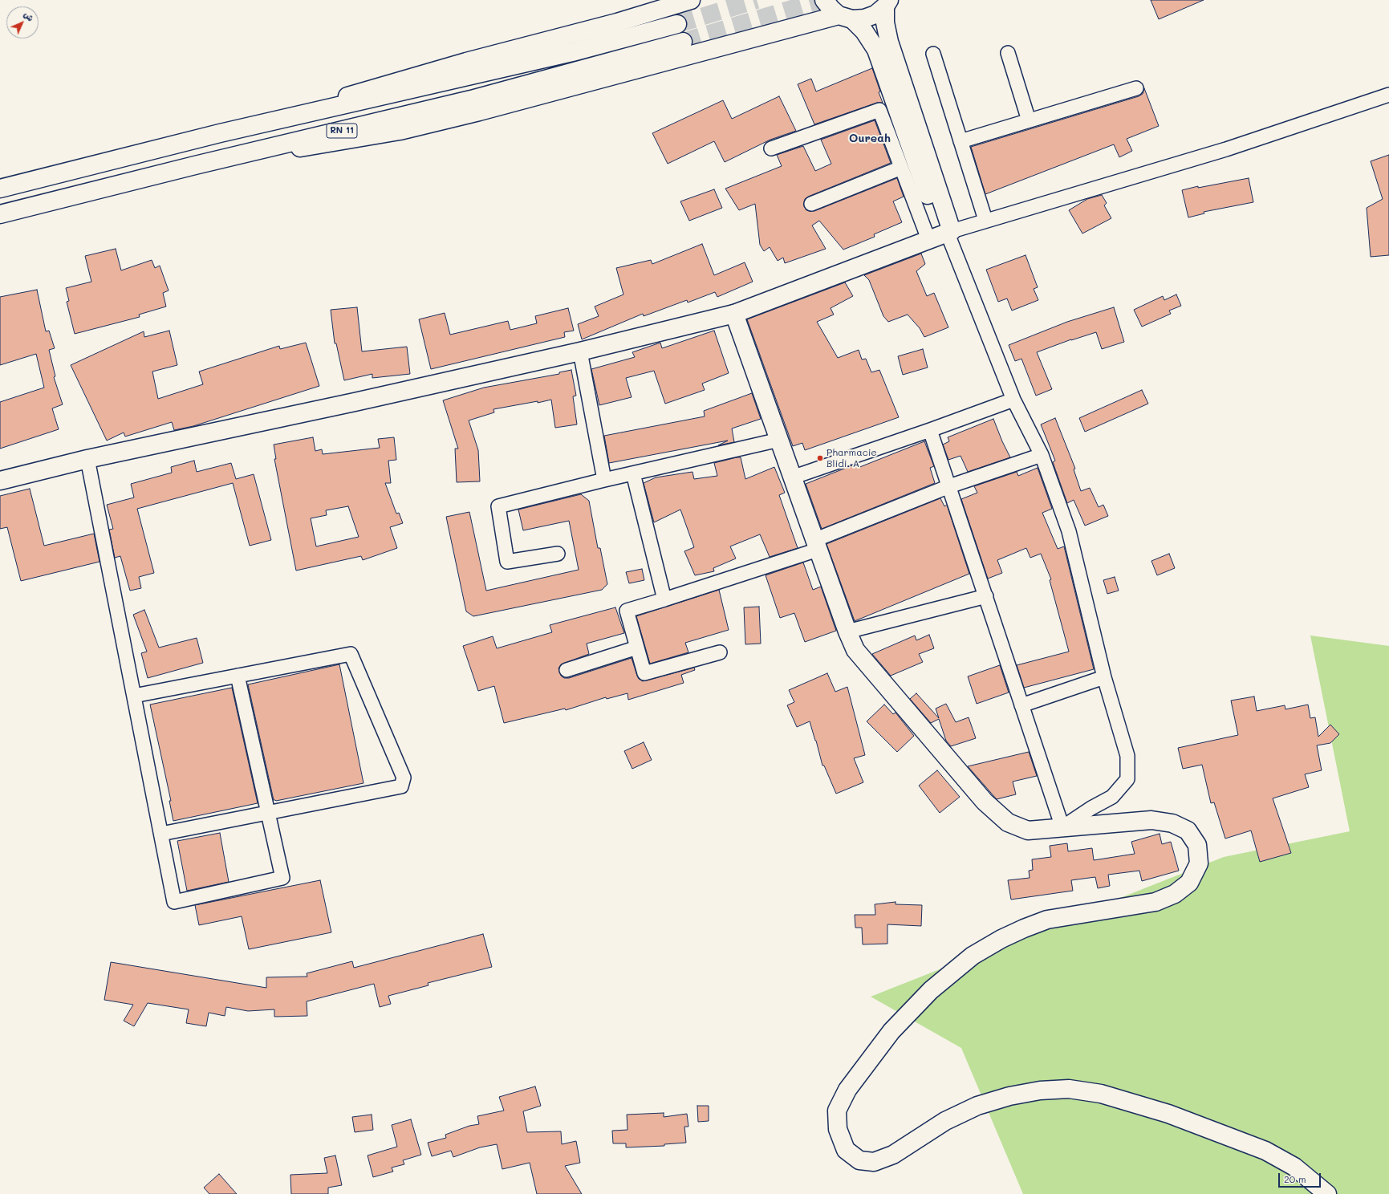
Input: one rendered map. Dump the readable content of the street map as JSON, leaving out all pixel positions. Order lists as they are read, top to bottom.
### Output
{
  "streets": {
    "main road": ["RN 11"]
  },
  "districts": ["Oureah"],
  "places": ["Pharmacie Blidi. A"],
  "scale_bar": "20 m",
  "north": "top right"
}
